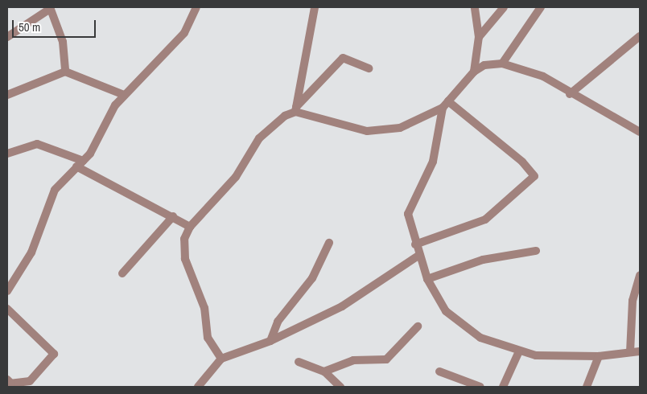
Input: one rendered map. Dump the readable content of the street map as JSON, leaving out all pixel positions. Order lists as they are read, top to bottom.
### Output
{
  "scale_bar": "50 m"
}
